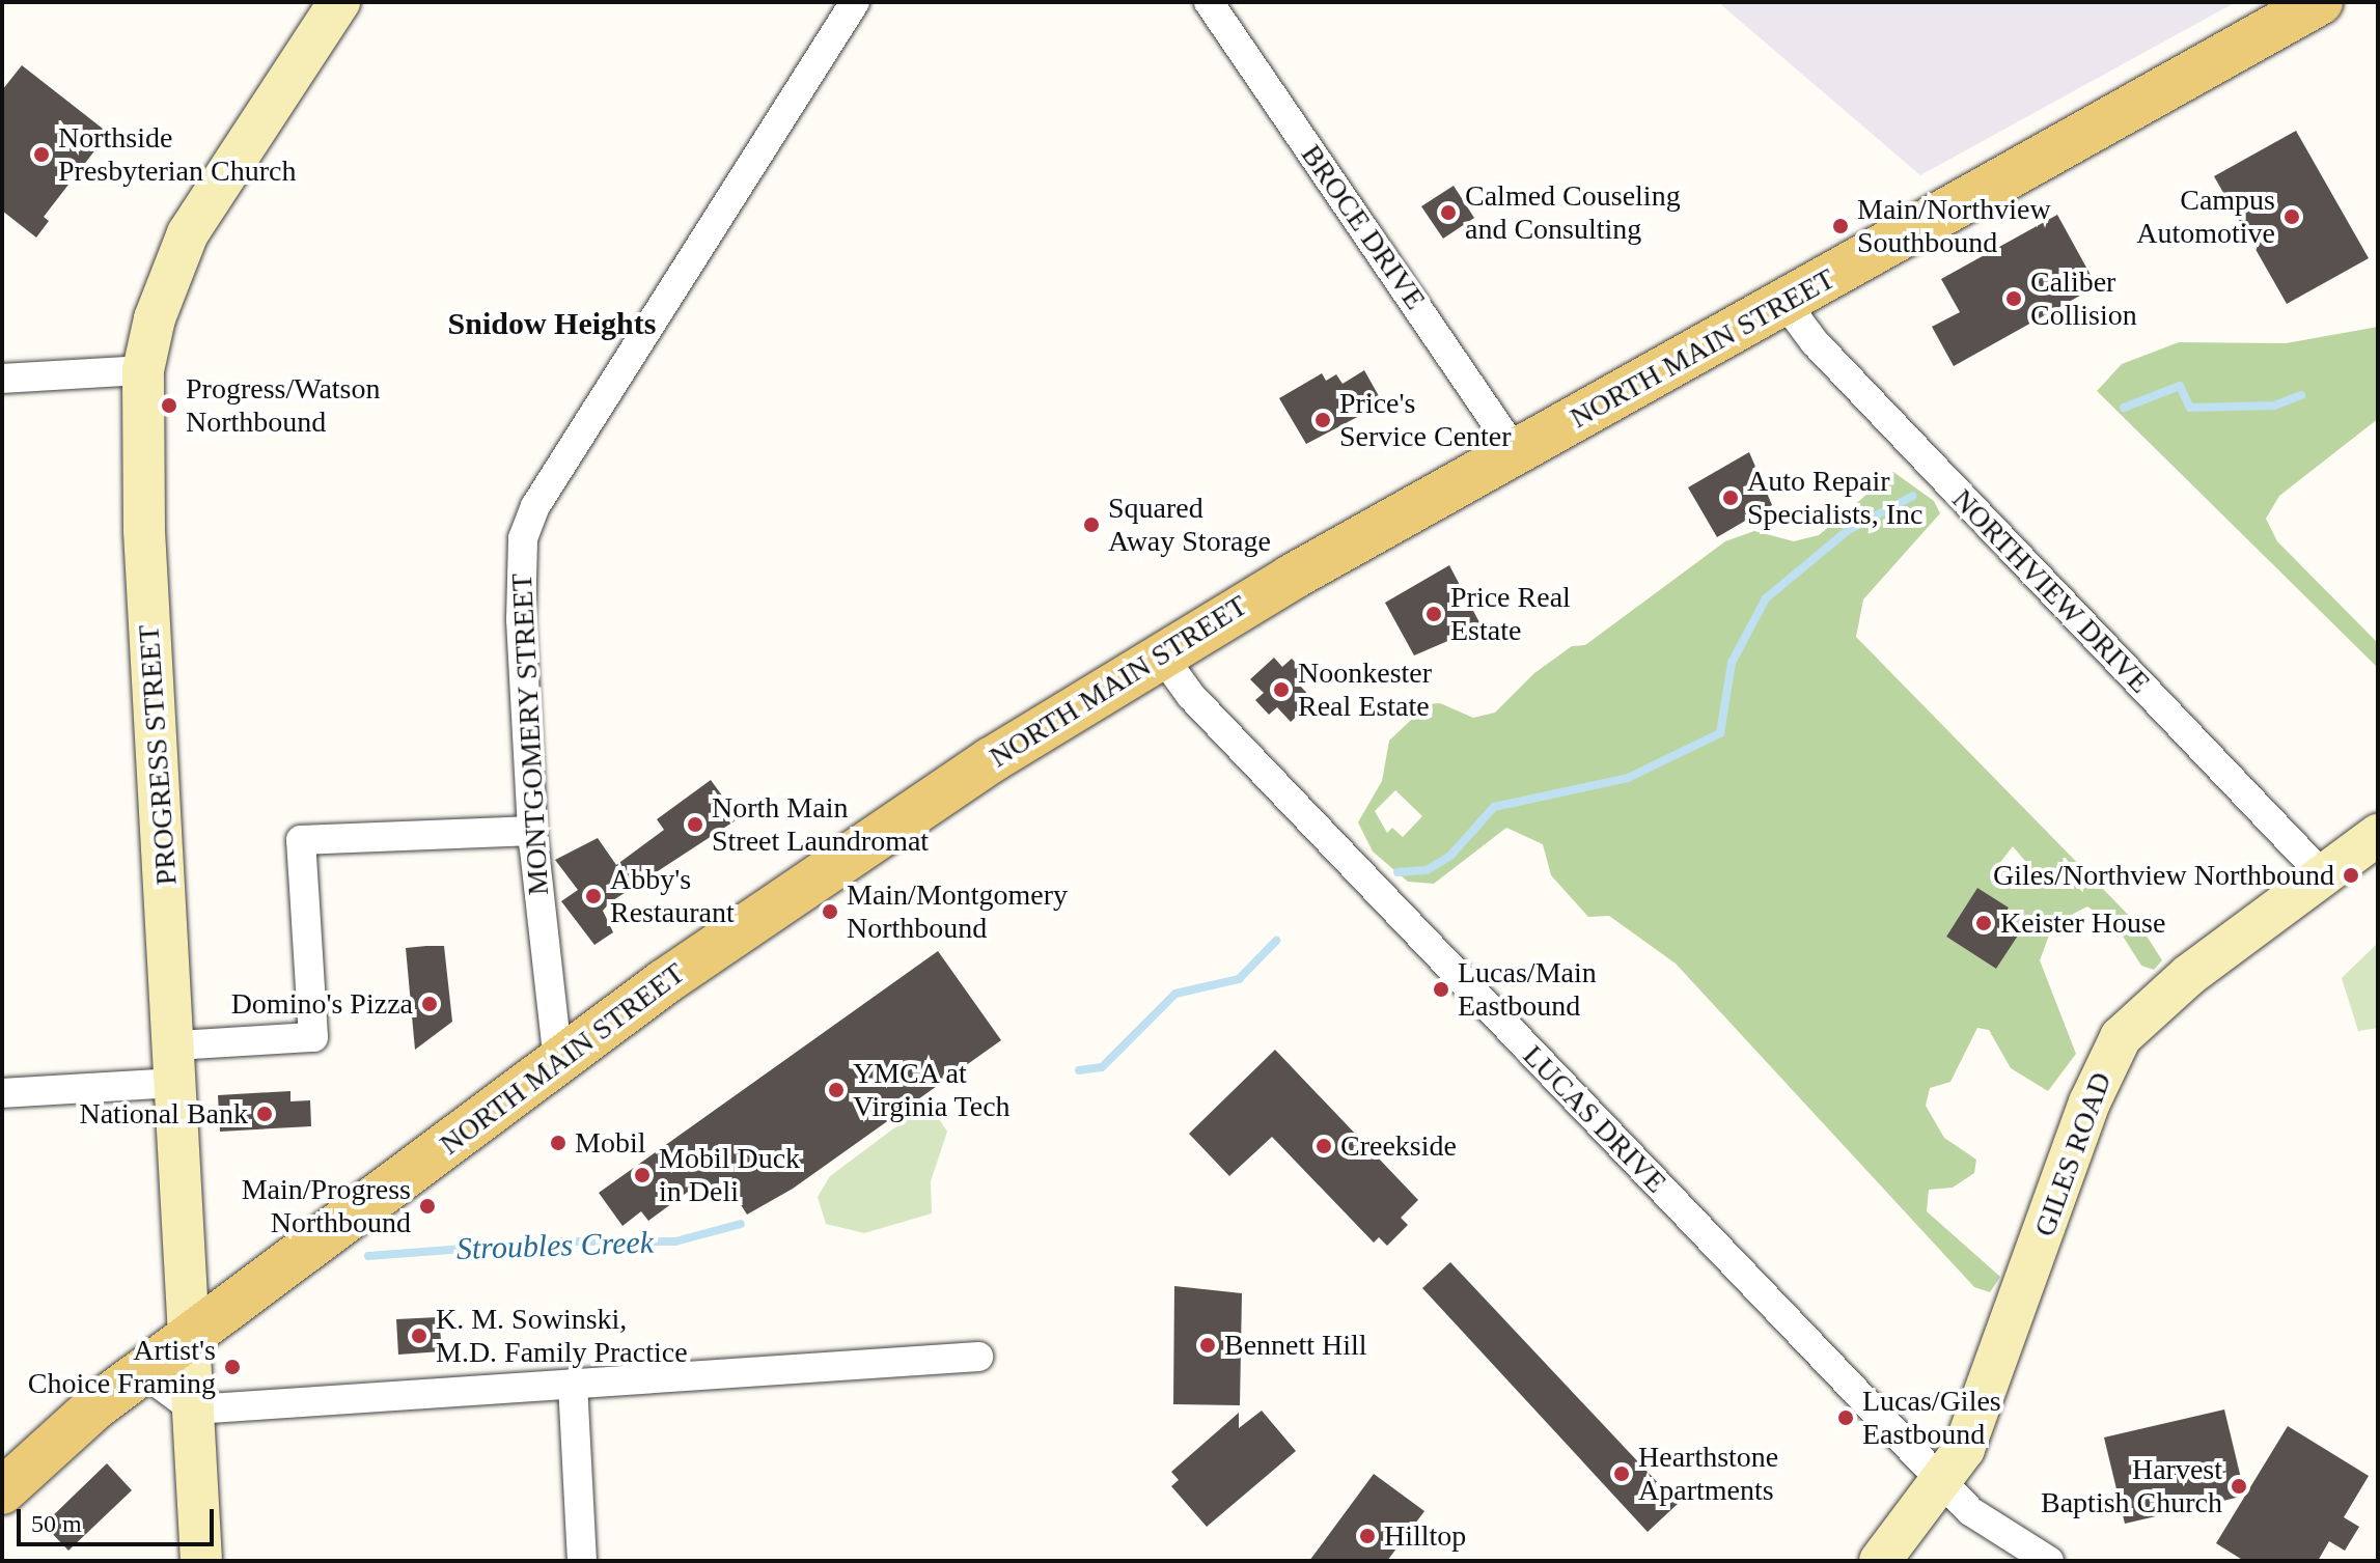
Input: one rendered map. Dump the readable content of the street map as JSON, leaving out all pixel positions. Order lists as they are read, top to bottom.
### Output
{
  "streets": {
    "main road": ["NORTH MAIN STREET"],
    "street": [
      "BROCE DRIVE",
      "NORTHVIEW DRIVE",
      "MONTGOMERY STREET",
      "PROGRESS STREET",
      "LUCAS DRIVE",
      "GILES ROAD"
    ]
  },
  "crossings": [
    ["BROCE DRIVE", "NORTH MAIN STREET"],
    ["NORTH MAIN STREET", "NORTHVIEW DRIVE"],
    ["NORTH MAIN STREET", "MONTGOMERY STREET"],
    ["NORTH MAIN STREET", "PROGRESS STREET"],
    ["NORTH MAIN STREET", "LUCAS DRIVE"],
    ["NORTHVIEW DRIVE", "GILES ROAD"],
    ["LUCAS DRIVE", "GILES ROAD"]
  ],
  "districts": ["Snidow Heights"],
  "water": ["Stroubles Creek"],
  "places": [
    "Northside Presbyterian Church",
    "Calmed Couseling and Consulting",
    "Campus Automotive",
    "Main/Northview Southbound",
    "Caliber Collision",
    "Progress/Watson Northbound",
    "Price's Service Center",
    "Auto Repair Specialists, Inc",
    "Squared Away Storage",
    "Price Real Estate",
    "Noonkester Real Estate",
    "North Main Street Laundromat",
    "Giles/Northview Northbound",
    "Abby's Restaurant",
    "Main/Montgomery Northbound",
    "Keister House",
    "Lucas/Main Eastbound",
    "Domino's Pizza",
    "YMCA at Virginia Tech",
    "National Bank",
    "Mobil",
    "Creekside",
    "Mobil Duck in Deli",
    "Main/Progress Northbound",
    "K. M. Sowinski, M.D. Family Practice",
    "Bennett Hill",
    "Artist's Choice Framing",
    "Lucas/Giles Eastbound",
    "Hearthstone Apartments",
    "Harvest Baptish Church",
    "Hilltop"
  ],
  "scale_bar": "50 m"
}
